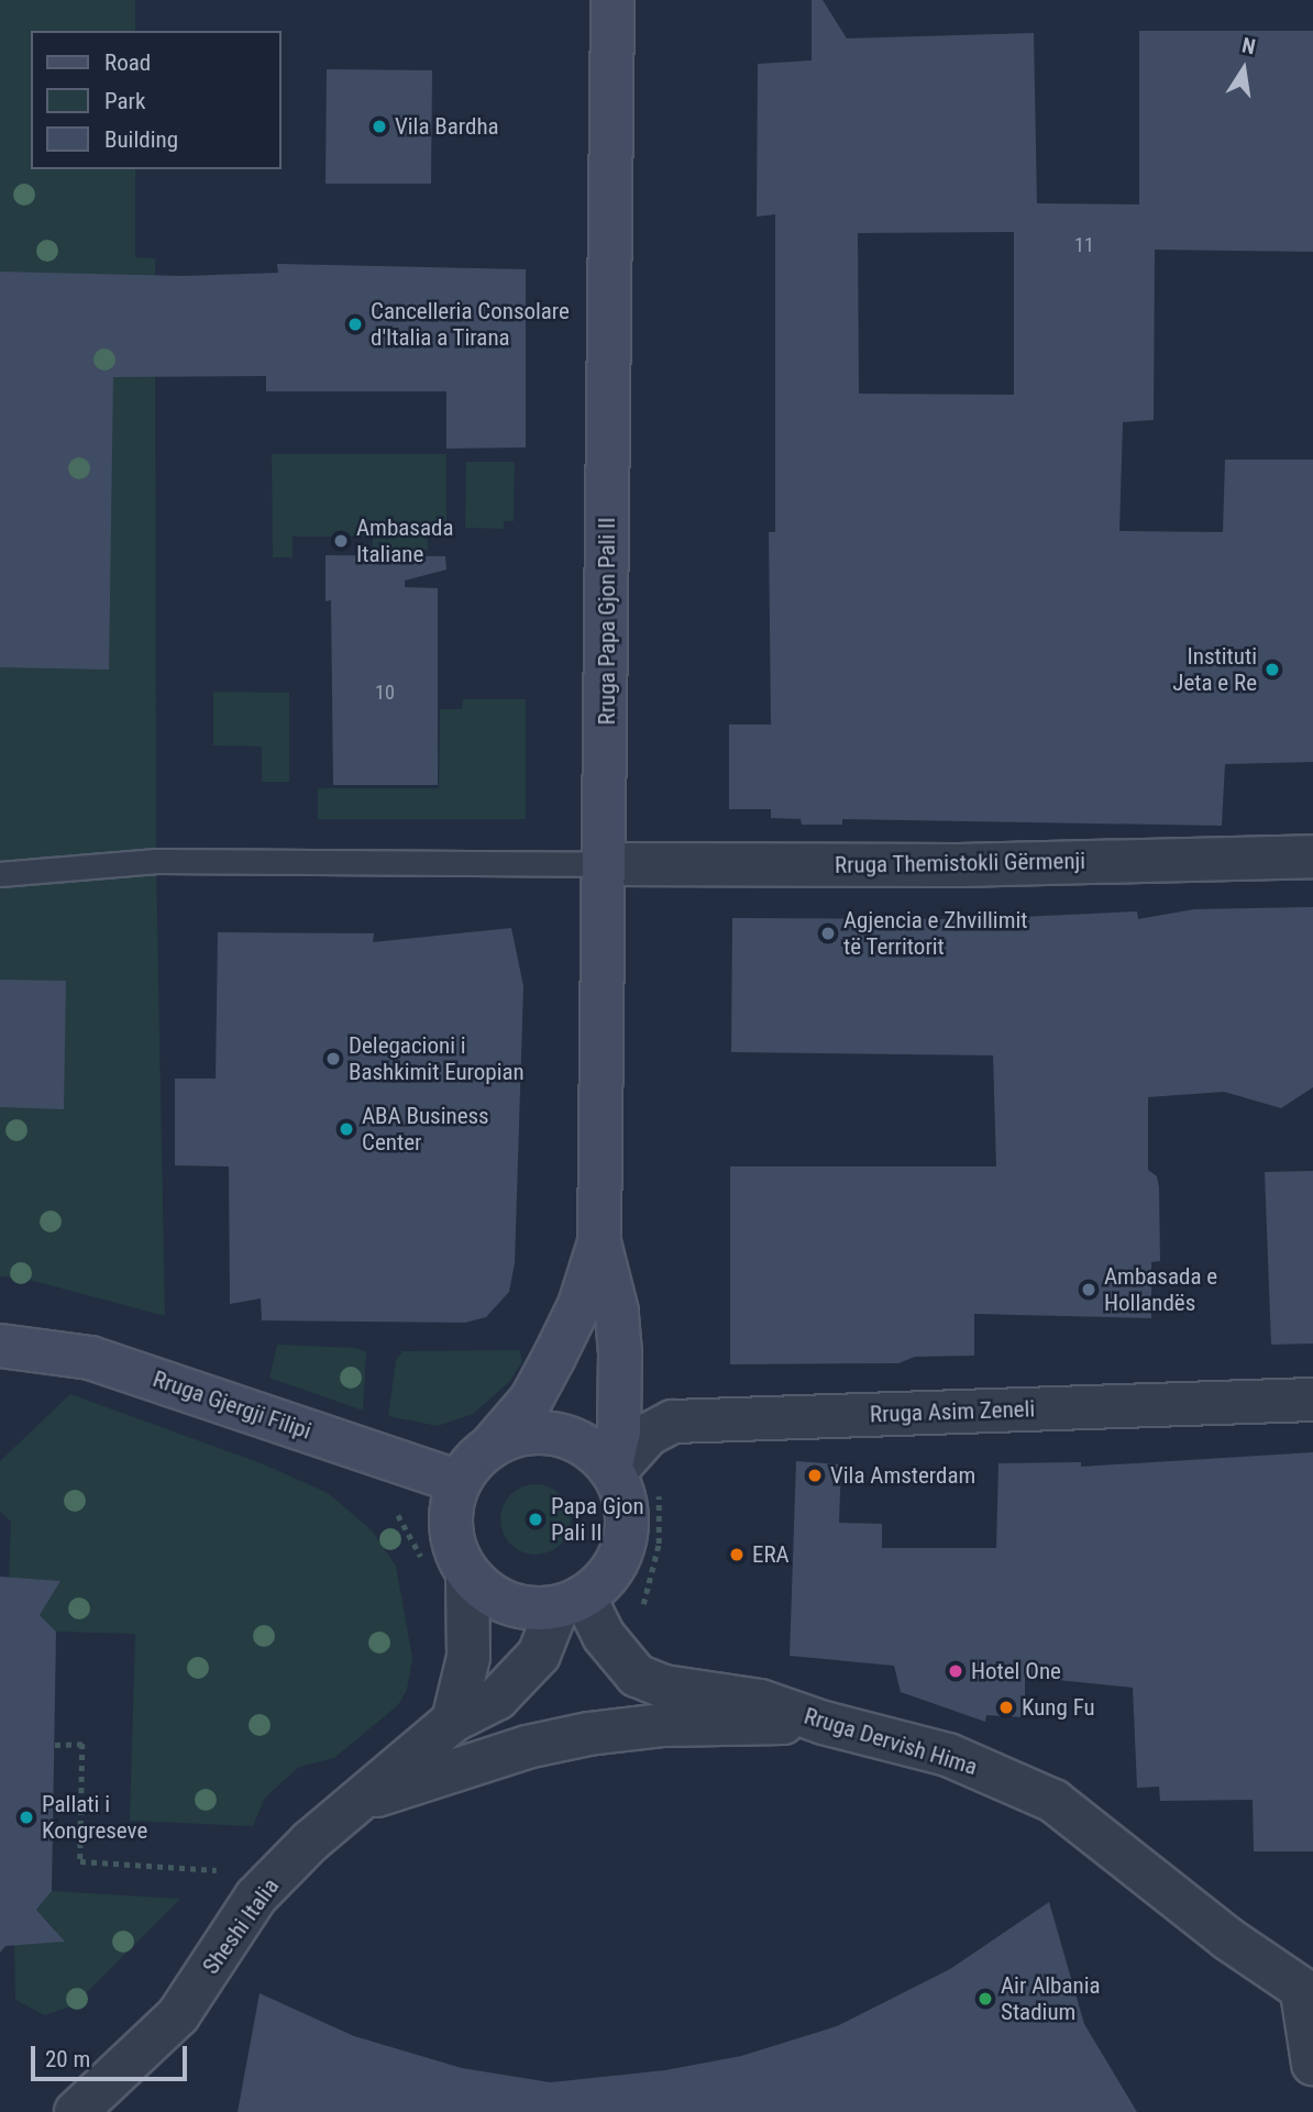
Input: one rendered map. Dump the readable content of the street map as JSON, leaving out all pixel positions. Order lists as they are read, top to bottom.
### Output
{
  "streets": {
    "street": [
      "Rruga Papa Gjon Pali II",
      "Rruga Themistokli Gërmenji",
      "Rruga Gjergji Filipi",
      "Rruga Asim Zeneli",
      "Rruga Dervish Hima",
      "Sheshi Italia"
    ]
  },
  "crossings": [
    ["Rruga Papa Gjon Pali II", "Rruga Themistokli Gërmenji"],
    ["Rruga Papa Gjon Pali II", "Rruga Gjergji Filipi"],
    ["Rruga Papa Gjon Pali II", "Rruga Asim Zeneli"],
    ["Rruga Papa Gjon Pali II", "Rruga Dervish Hima"],
    ["Rruga Papa Gjon Pali II", "Sheshi Italia"],
    ["Rruga Gjergji Filipi", "Rruga Asim Zeneli"],
    ["Rruga Gjergji Filipi", "Rruga Dervish Hima"],
    ["Rruga Gjergji Filipi", "Sheshi Italia"],
    ["Rruga Asim Zeneli", "Rruga Dervish Hima"],
    ["Rruga Asim Zeneli", "Sheshi Italia"],
    ["Rruga Dervish Hima", "Sheshi Italia"]
  ],
  "places": [
    "Vila Bardha",
    "Cancelleria Consolare d'Italia a Tirana",
    "Ambasada Italiane",
    "Instituti Jeta e Re",
    "Agjencia e Zhvillimit të Territorit",
    "Delegacioni i Bashkimit Europian",
    "ABA Business Center",
    "Ambasada e Hollandës",
    "Vila Amsterdam",
    "Papa Gjon Pali II",
    "ERA",
    "Hotel One",
    "Kung Fu",
    "Pallati i Kongreseve",
    "Air Albania Stadium"
  ],
  "house_numbers": ["11", "10"],
  "legend": ["Road", "Park", "Building"],
  "scale_bar": "20 m",
  "north": "top"
}
